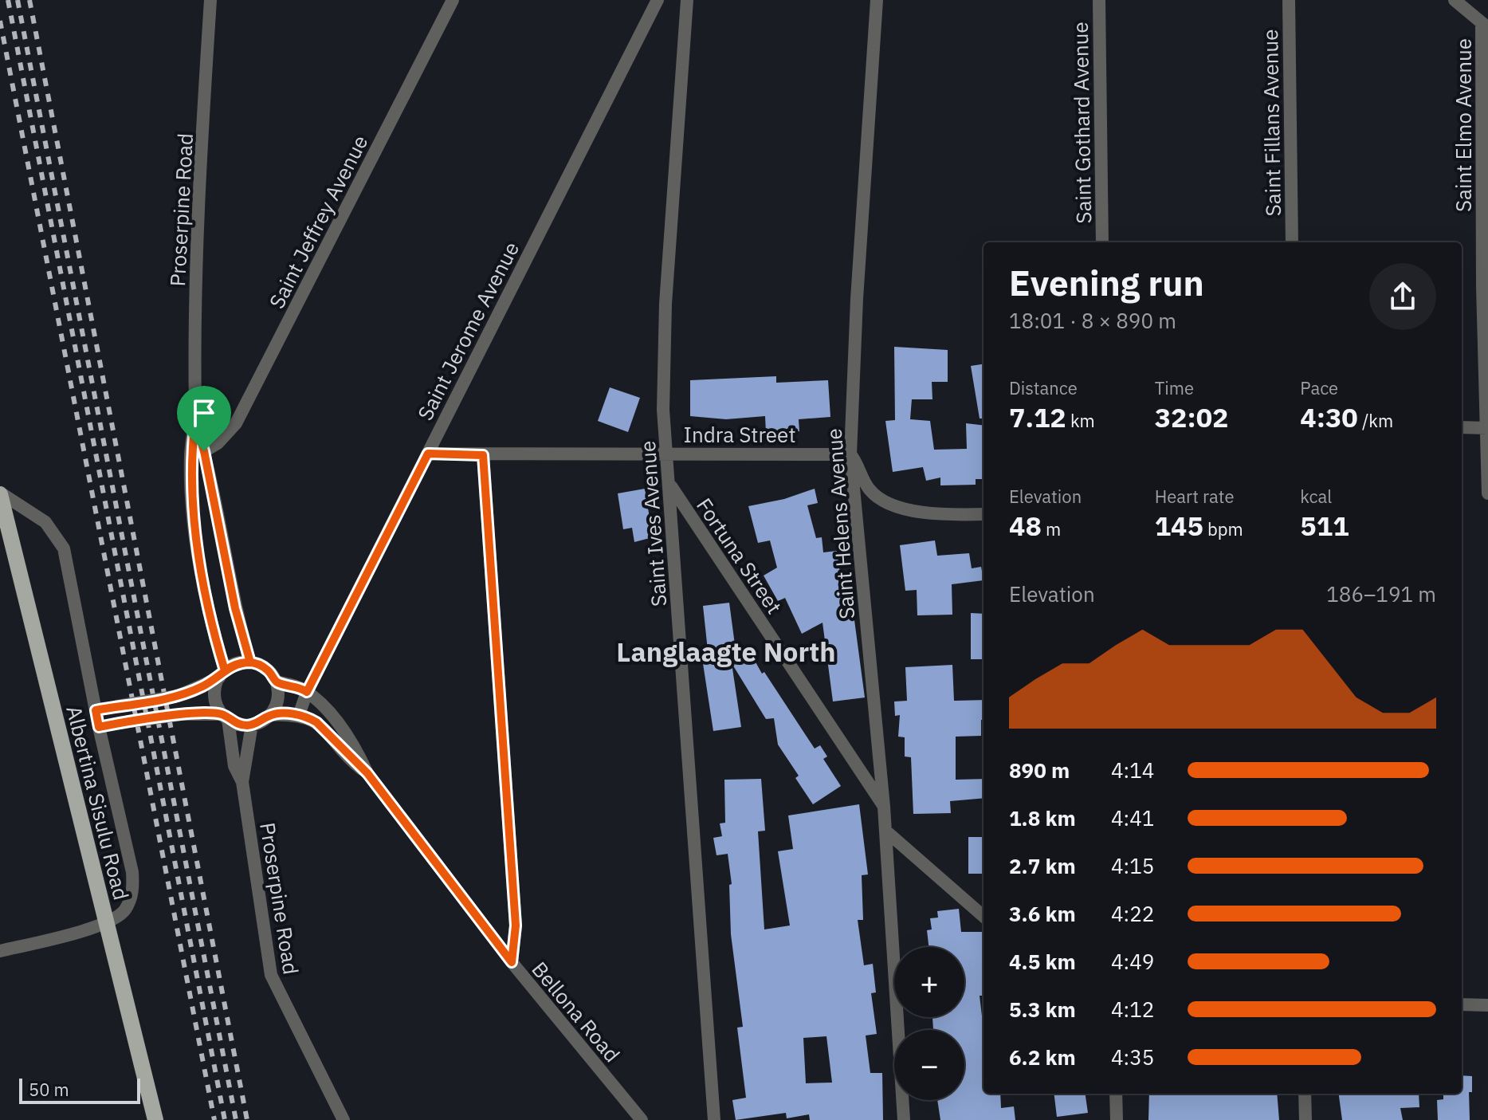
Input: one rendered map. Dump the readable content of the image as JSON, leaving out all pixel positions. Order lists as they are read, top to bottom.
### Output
{
  "streets": {
    "main road": ["Albertina Sisulu Road"],
    "street": [
      "Saint Gothard Avenue",
      "Saint Fillans Avenue",
      "Saint Elmo Avenue",
      "Proserpine Road",
      "Saint Jeffrey Avenue",
      "Saint Jerome Avenue",
      "Indra Street",
      "Saint Ives Avenue",
      "Saint Helens Avenue",
      "Fortuna Street",
      "Bellona Road"
    ]
  },
  "crossings": [
    ["Proserpine Road", "Saint Jeffrey Avenue"],
    ["Saint Jerome Avenue", "Indra Street"],
    ["Saint Jerome Avenue", "Bellona Road"],
    ["Indra Street", "Saint Ives Avenue"],
    ["Indra Street", "Saint Helens Avenue"],
    ["Saint Ives Avenue", "Fortuna Street"],
    ["Saint Helens Avenue", "Fortuna Street"]
  ],
  "districts": ["Langlaagte North"],
  "scale_bar": "50 m",
  "page": {
    "heading": ["Evening run", "18:01 · 8 × 890 m"],
    "stats": [
      ["Distance", "7.12 km"],
      ["Time", "32:02"],
      ["Pace", "4:30 /km"],
      ["Elevation", "48 m"],
      ["Heart rate", "145 bpm"],
      ["kcal", "511"]
    ],
    "chart": ["Elevation", "186–191 m"],
    "list": [
      {
        "name": "890 m",
        "note": "4:14"
      },
      {
        "name": "1.8 km",
        "note": "4:41"
      },
      {
        "name": "2.7 km",
        "note": "4:15"
      },
      {
        "name": "3.6 km",
        "note": "4:22"
      },
      {
        "name": "4.5 km",
        "note": "4:49"
      },
      {
        "name": "5.3 km",
        "note": "4:12"
      },
      {
        "name": "6.2 km",
        "note": "4:35"
      }
    ],
    "map_buttons": ["+", "−"],
    "scale": "50 m"
  }
}
